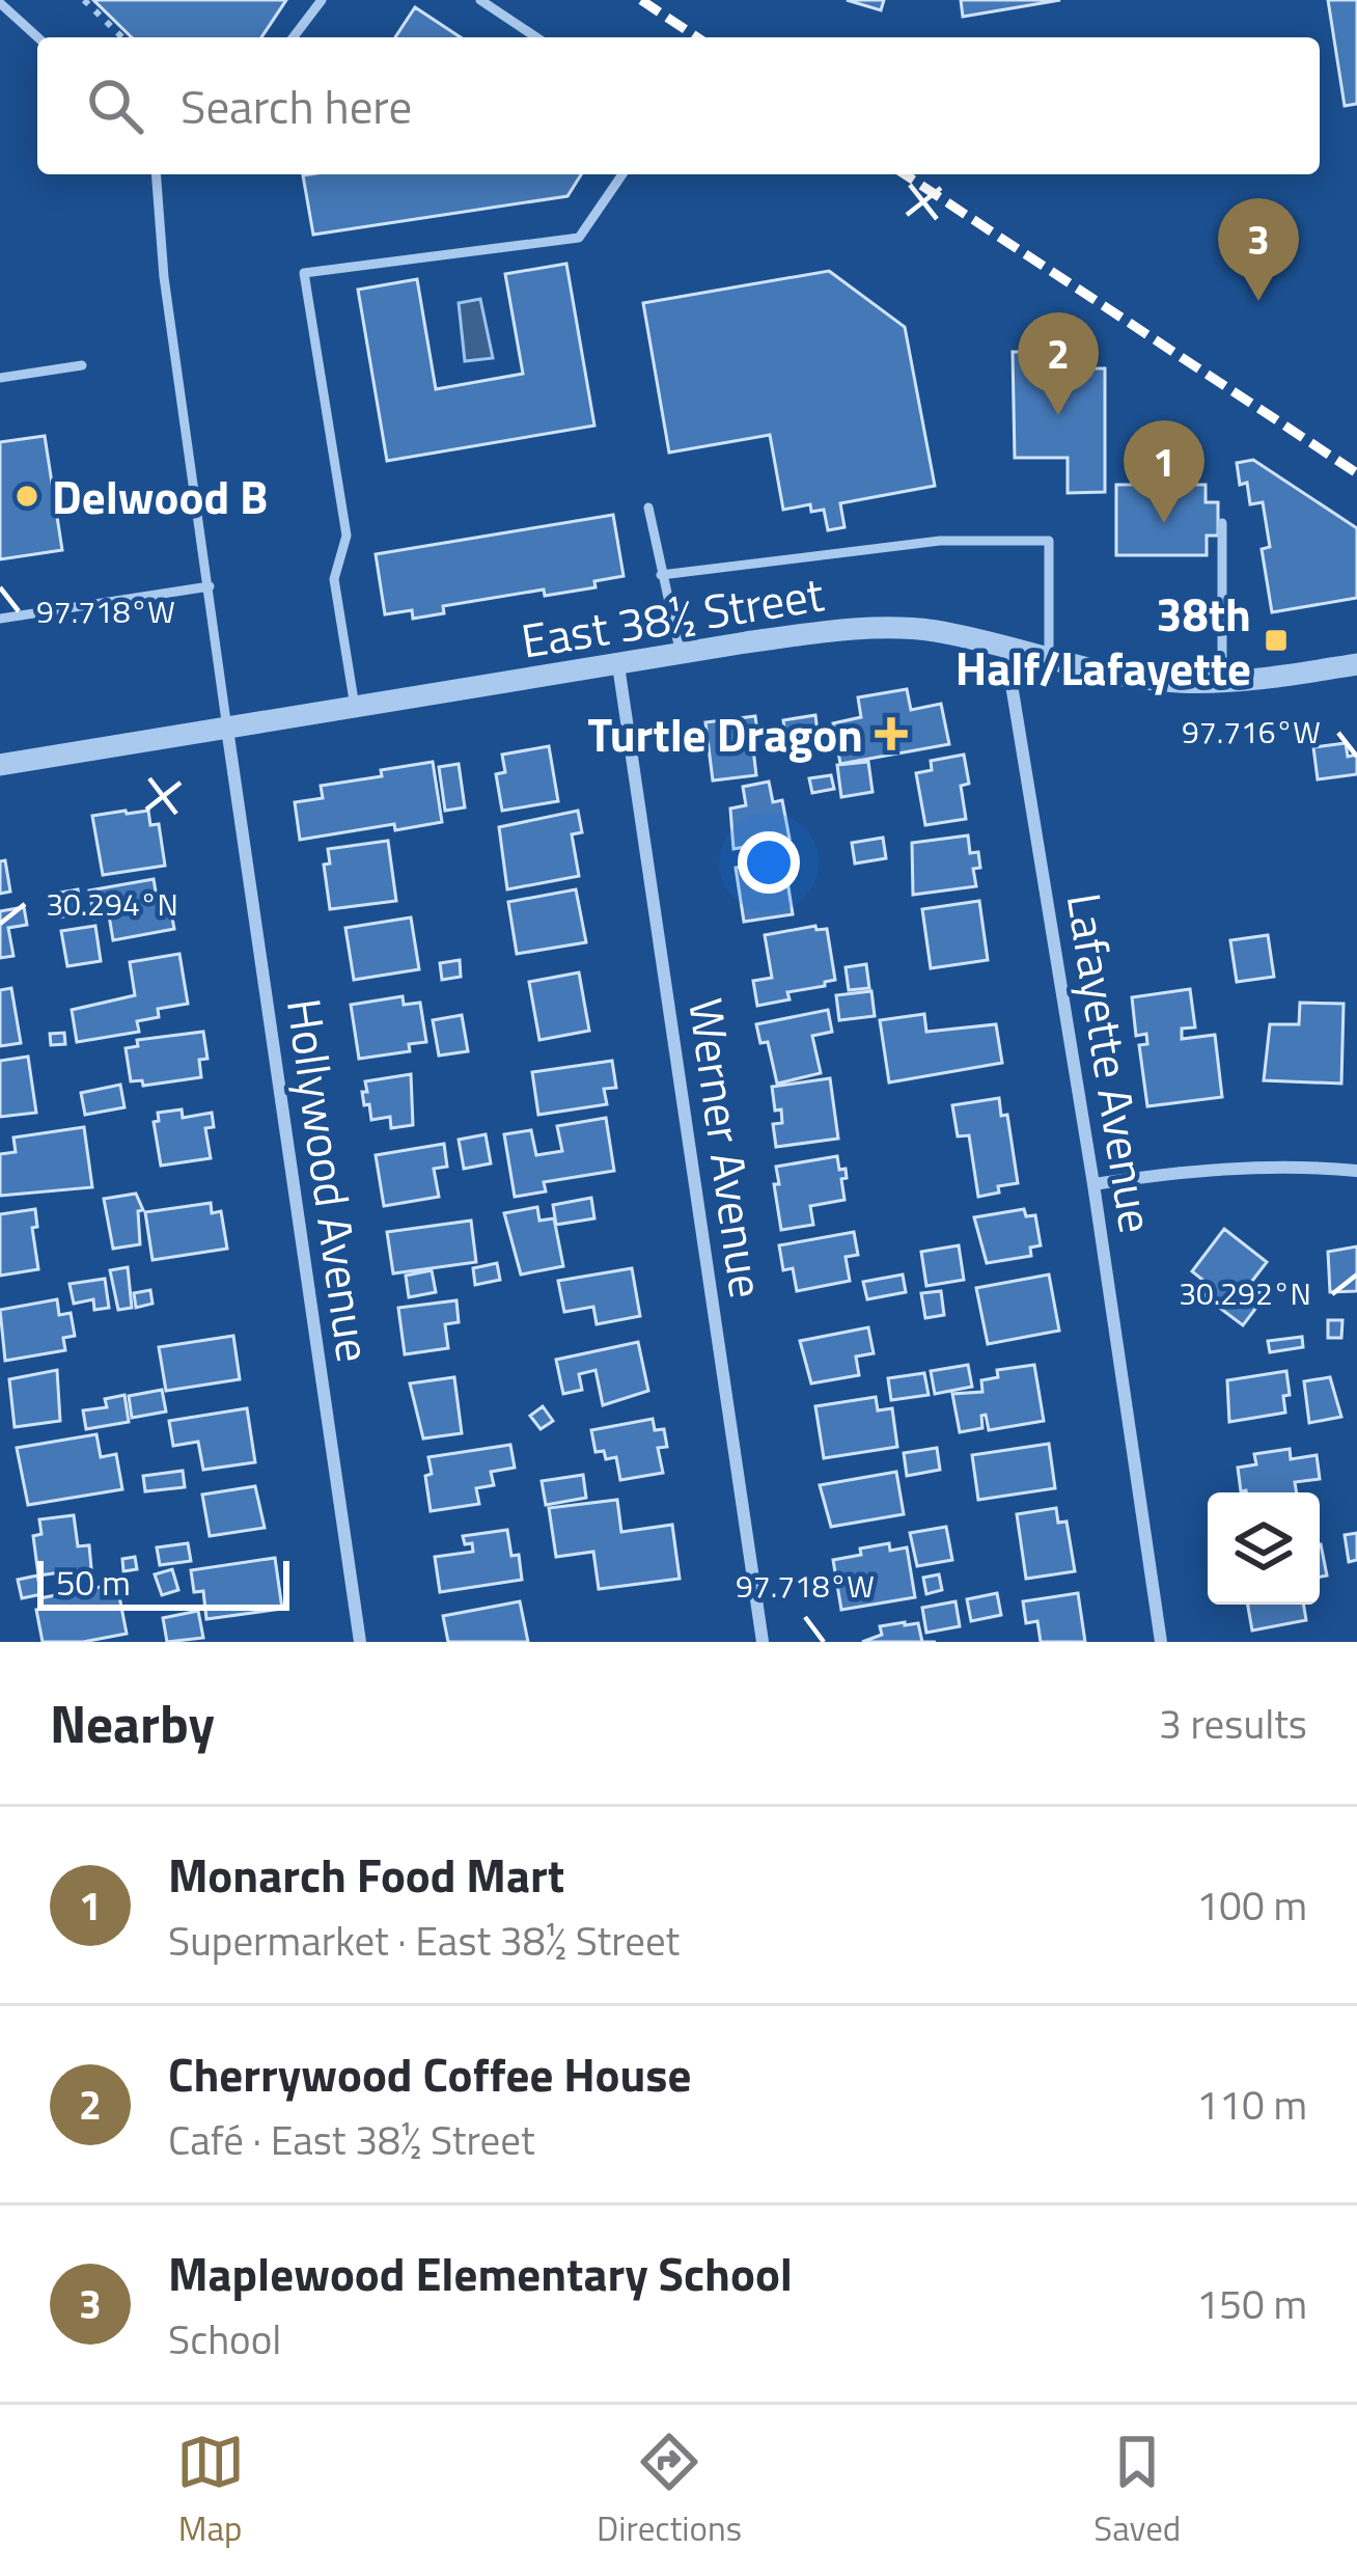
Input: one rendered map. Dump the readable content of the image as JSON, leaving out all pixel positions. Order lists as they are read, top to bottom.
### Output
{
  "streets": {
    "street": [
      "East 38½ Street",
      "Lafayette Avenue",
      "Werner Avenue",
      "Hollywood Avenue"
    ]
  },
  "crossings": [
    ["East 38½ Street", "Lafayette Avenue"],
    ["East 38½ Street", "Werner Avenue"],
    ["East 38½ Street", "Hollywood Avenue"]
  ],
  "places": {
    "other": ["Delwood B"],
    "transit": ["38th Half/Lafayette"],
    "health": ["Turtle Dragon"]
  },
  "scale_bar": "50 m",
  "page": {
    "search": "Search here",
    "pins": ["3", "2", "1"],
    "scale": "50 m",
    "heading": ["Nearby", "3 results"],
    "list": [
      {
        "mark": "1",
        "name": "Monarch Food Mart",
        "note": "Supermarket · East 38½ Street",
        "value": "100 m"
      },
      {
        "mark": "2",
        "name": "Cherrywood Coffee House",
        "note": "Café · East 38½ Street",
        "value": "110 m"
      },
      {
        "mark": "3",
        "name": "Maplewood Elementary School",
        "note": "School",
        "value": "150 m"
      }
    ],
    "nav": ["Map", "Directions", "Saved"]
  },
  "coordinates": [
    "97.718°W",
    "97.716°W",
    "30.294°N",
    "30.292°N"
  ]
}
